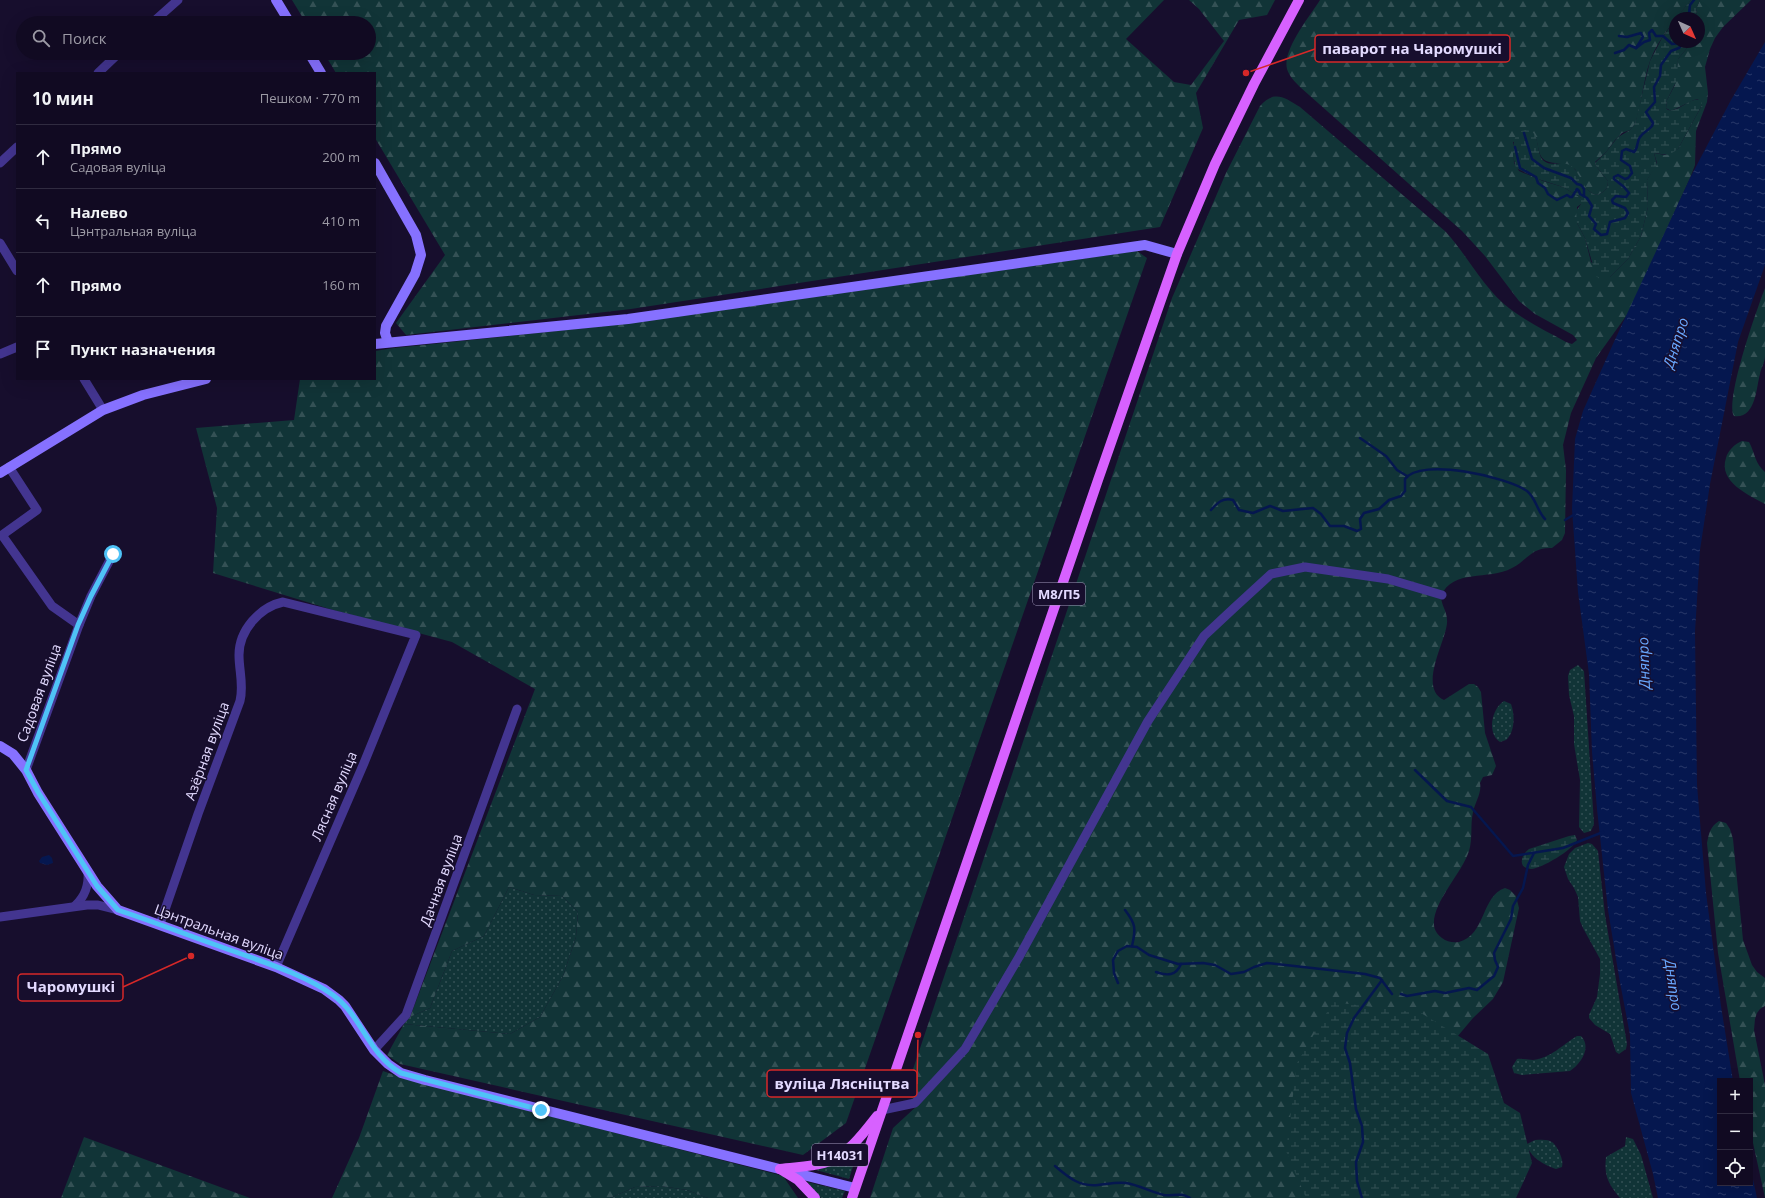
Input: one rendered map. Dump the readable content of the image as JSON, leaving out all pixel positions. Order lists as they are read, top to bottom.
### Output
{
  "streets": {
    "main road": ["М8/П5", "Н14031"],
    "street": [
      "Садовая вуліца",
      "Азёрная вуліца",
      "Лясная вуліца",
      "Дачная вуліца",
      "Цэнтральная вуліца"
    ]
  },
  "crossings": [
    ["М8/П5", "Н14031"],
    ["Азёрная вуліца", "Лясная вуліца"],
    ["Азёрная вуліца", "Цэнтральная вуліца"],
    ["Лясная вуліца", "Цэнтральная вуліца"],
    ["Дачная вуліца", "Цэнтральная вуліца"],
    ["Дачная вуліца", "Н14031"],
    ["Цэнтральная вуліца", "Н14031"]
  ],
  "water": ["Дняпро"],
  "places": ["паварот на Чаромушкі", "Чаромушкі", "вуліца Лясніцтва"],
  "north": "bottom right",
  "page": {
    "search": "Поиск",
    "heading": ["10 мин", "Пешком · 770 m"],
    "list": [
      ["Прямо", "Садовая вуліца", "200 m"],
      ["Налево", "Цэнтральная вуліца", "410 m"],
      ["Прямо", "160 m"],
      "Пункт назначения"
    ],
    "map_buttons": ["+", "−"]
  }
}
